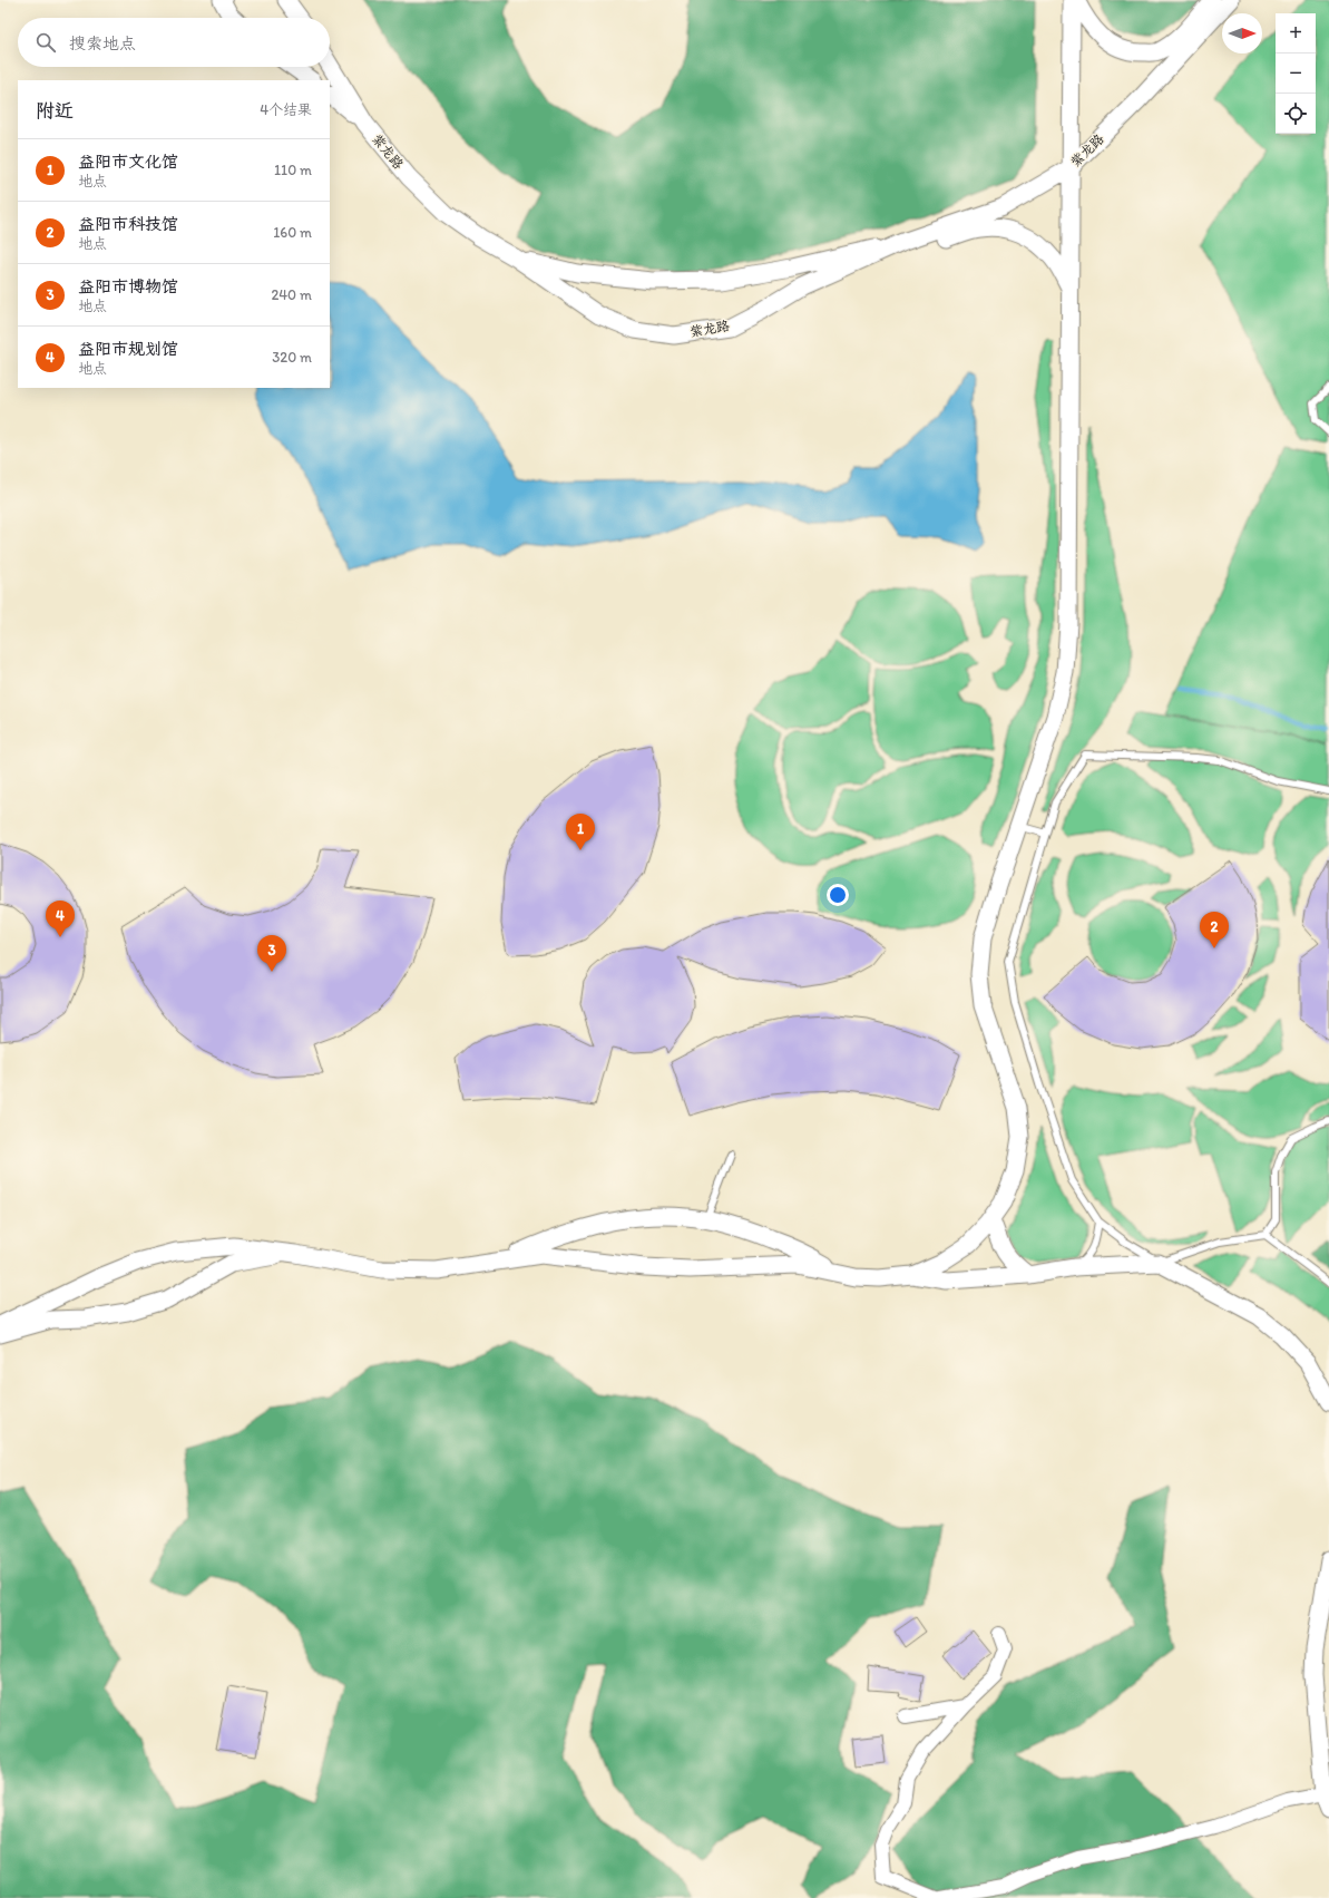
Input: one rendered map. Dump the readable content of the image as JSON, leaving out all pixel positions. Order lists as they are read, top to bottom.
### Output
{
  "streets": {
    "street": ["紫龙路"]
  },
  "north": "right",
  "page": {
    "map_buttons": ["+", "−"],
    "search": "搜索地点",
    "heading": ["附近", "4个结果"],
    "list": [
      {
        "mark": "1",
        "name": "益阳市文化馆",
        "note": "地点",
        "value": "110 m"
      },
      {
        "mark": "2",
        "name": "益阳市科技馆",
        "note": "地点",
        "value": "160 m"
      },
      {
        "mark": "3",
        "name": "益阳市博物馆",
        "note": "地点",
        "value": "240 m"
      },
      {
        "mark": "4",
        "name": "益阳市规划馆",
        "note": "地点",
        "value": "320 m"
      }
    ],
    "pins": [
      "1",
      "4",
      "2",
      "3"
    ]
  }
}
